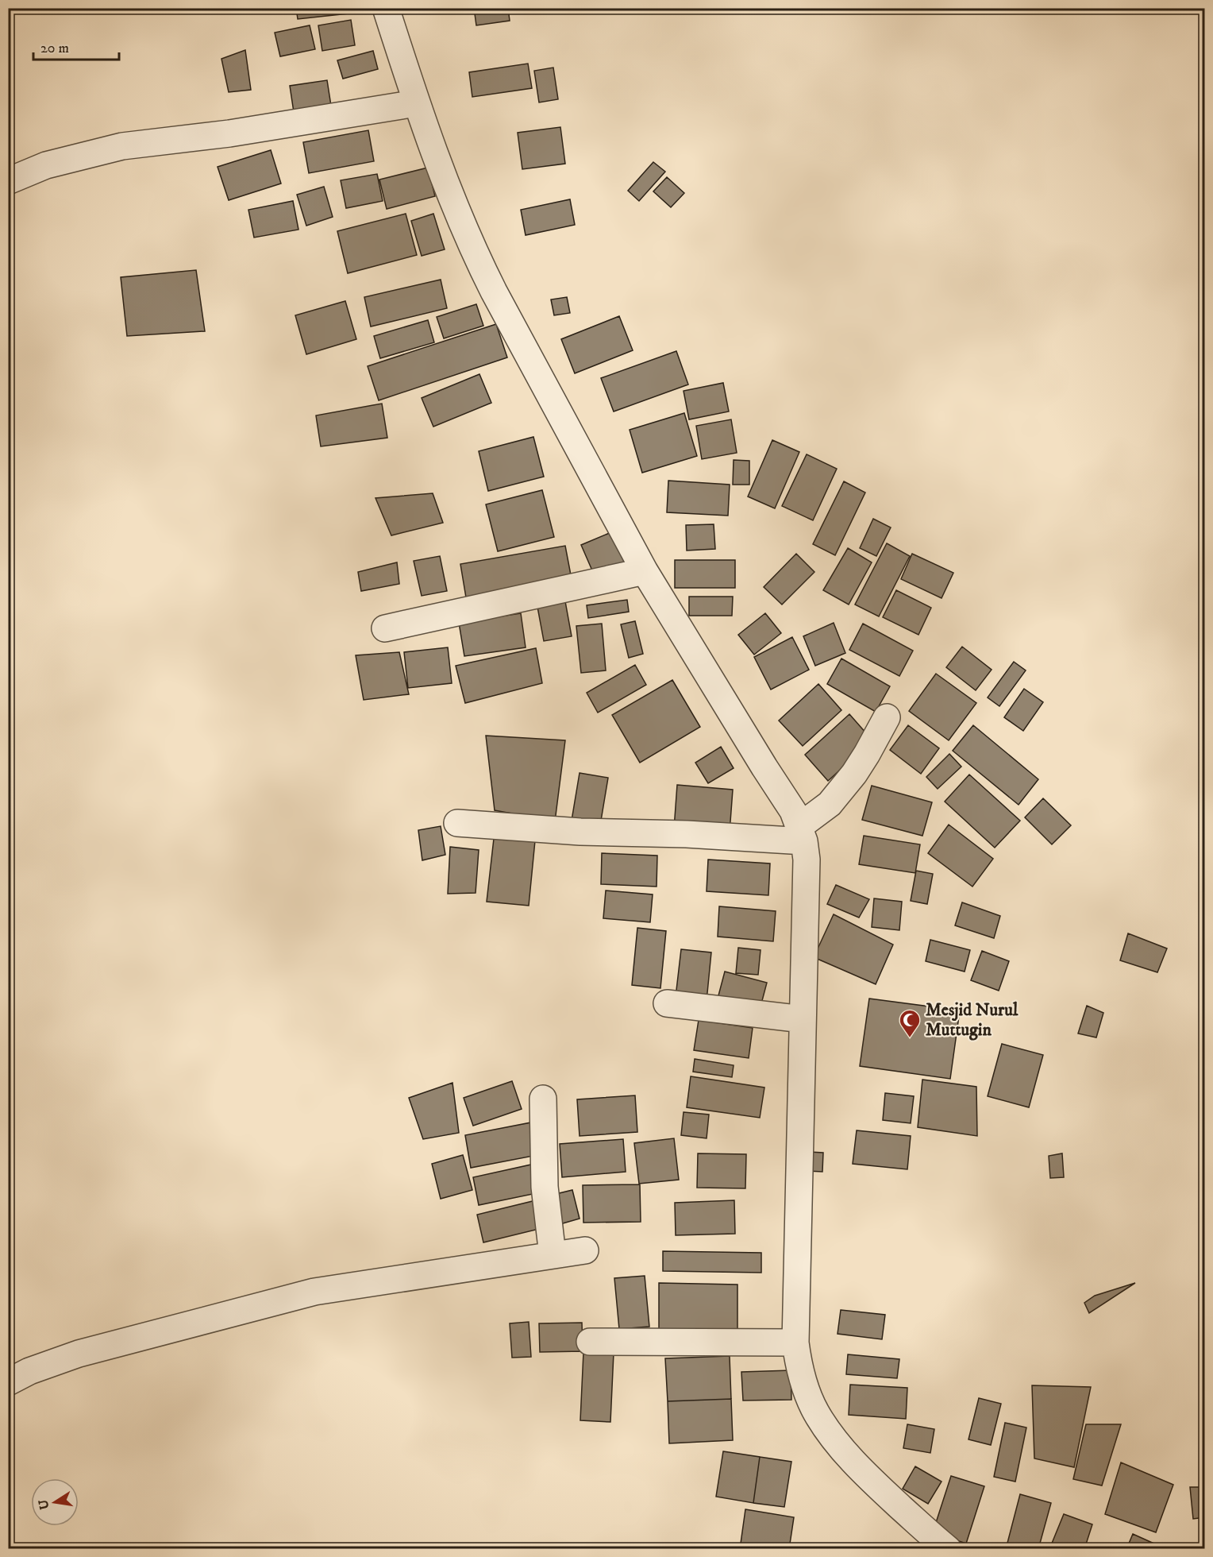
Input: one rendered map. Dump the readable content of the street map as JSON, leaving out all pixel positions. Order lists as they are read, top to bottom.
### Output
{
  "places": {
    "mosque": ["Mesjid Nurul Muttugin"]
  },
  "scale_bar": "20 m",
  "north": "left"
}
